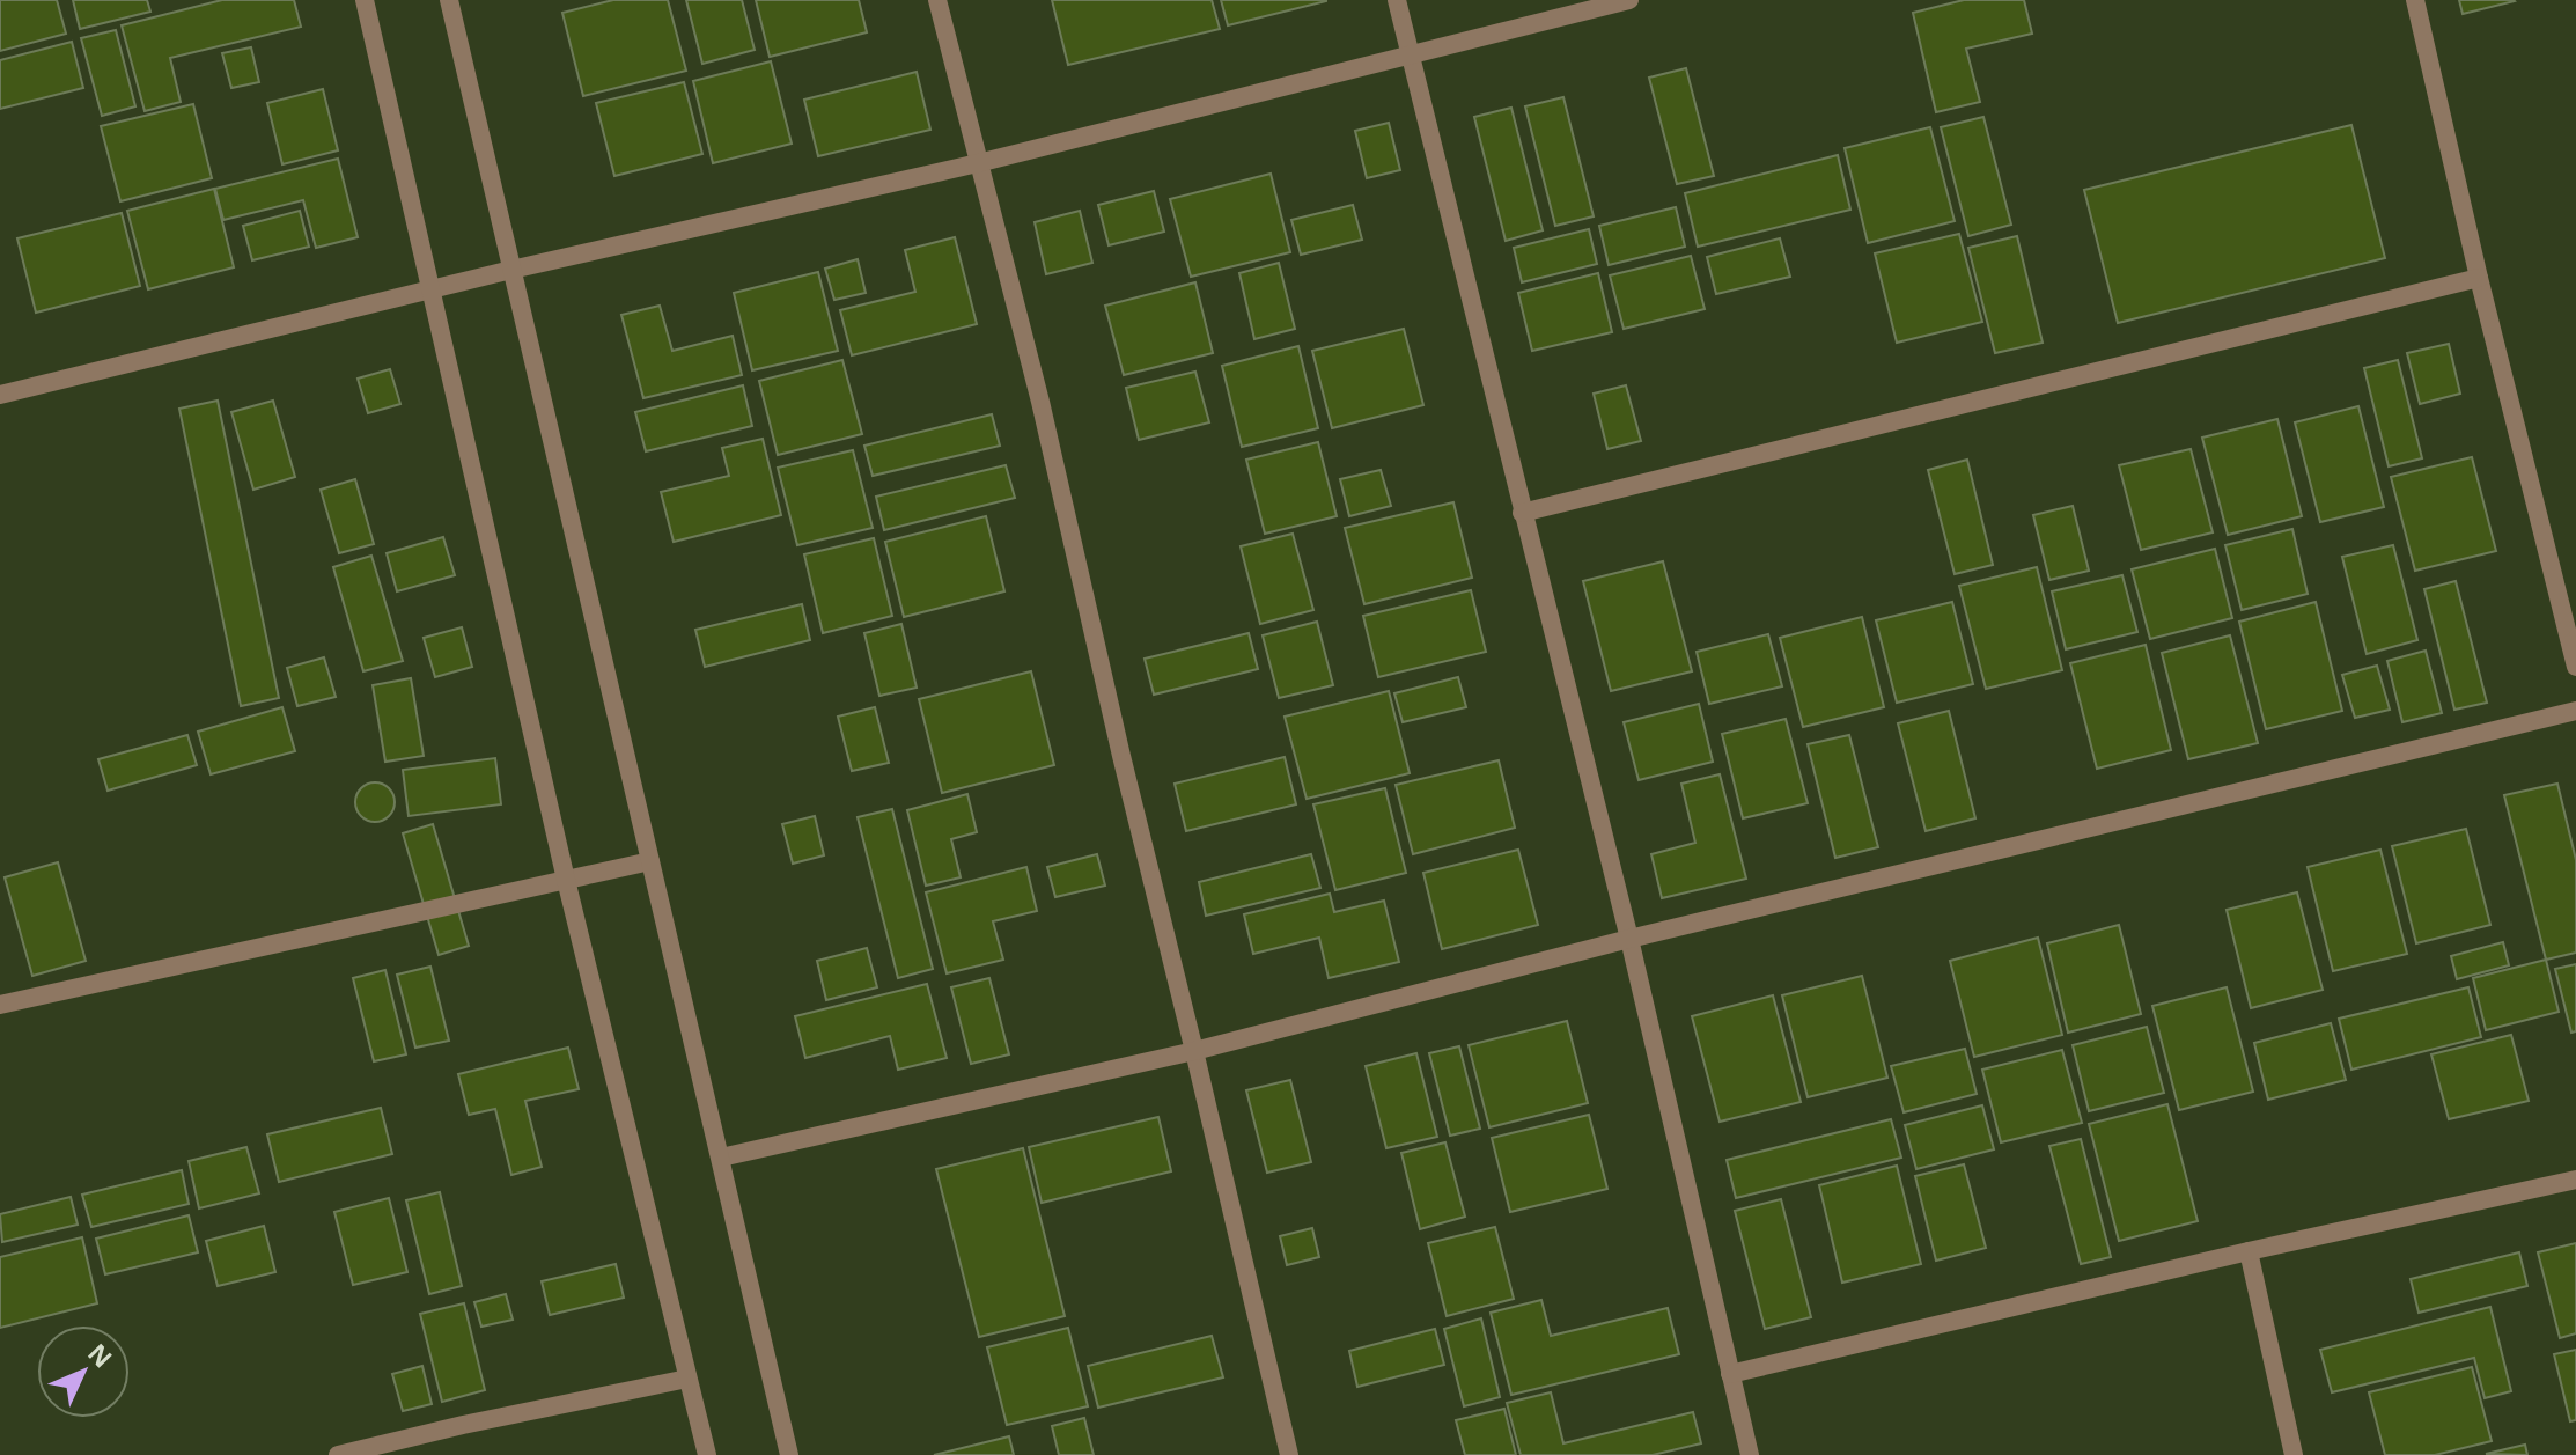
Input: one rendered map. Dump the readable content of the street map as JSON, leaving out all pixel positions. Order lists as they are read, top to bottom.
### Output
{
  "north": "top right"
}
